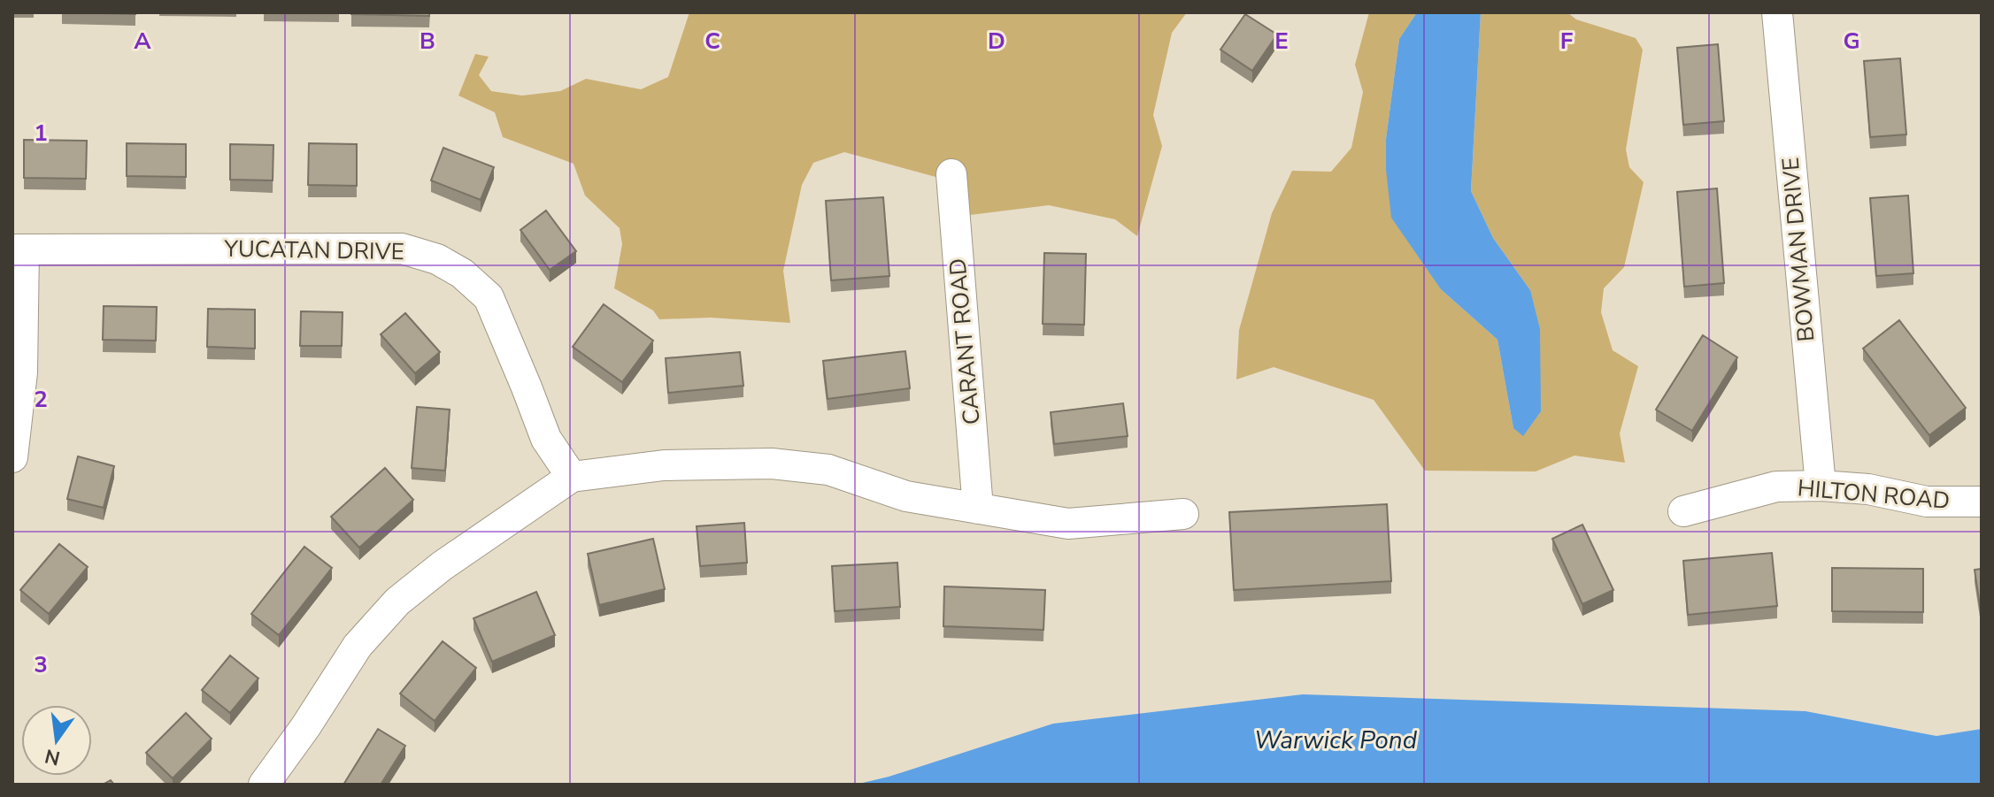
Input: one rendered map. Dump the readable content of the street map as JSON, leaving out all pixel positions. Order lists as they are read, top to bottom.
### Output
{
  "streets": {
    "street": [
      "BOWMAN DRIVE",
      "YUCATAN DRIVE",
      "CARANT ROAD",
      "HILTON ROAD"
    ]
  },
  "crossings": [
    ["BOWMAN DRIVE", "HILTON ROAD"]
  ],
  "water": ["Warwick Pond"],
  "north": "bottom",
  "grid": {
    "columns": [
      "A",
      "B",
      "C",
      "D",
      "E",
      "F",
      "G"
    ],
    "rows": ["1", "2", "3"]
  }
}
